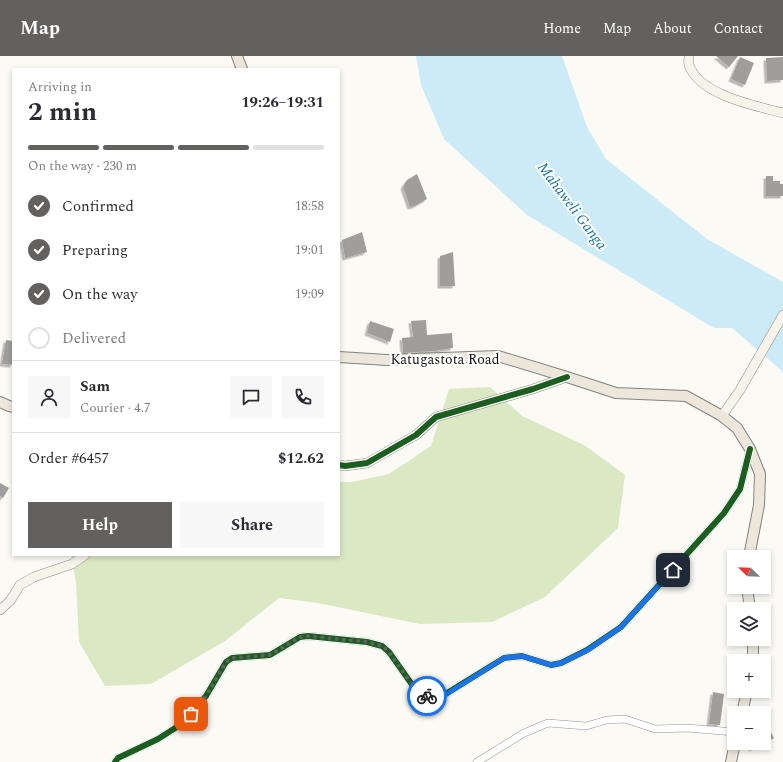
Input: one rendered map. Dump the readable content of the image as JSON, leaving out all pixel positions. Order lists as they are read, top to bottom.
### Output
{
  "streets": {
    "main road": ["Katugastota Road"]
  },
  "water": ["Mahaweli Ganga"],
  "north": "top left",
  "page": {
    "header": "Map",
    "nav": [
      "Home",
      "Map",
      "About",
      "Contact"
    ],
    "heading": ["2 min", "Arriving in", "19:26–19:31"],
    "panel": [
      "Sam",
      "Courier · 4.7",
      "Order #6457",
      "$12.62"
    ],
    "bar": "On the way · 230 m",
    "list": [
      ["Confirmed", "18:58"],
      ["Preparing", "19:01"],
      ["On the way", "19:09"],
      "Delivered"
    ],
    "buttons": ["Help", "Share"],
    "map_buttons": ["+", "−"]
  }
}
